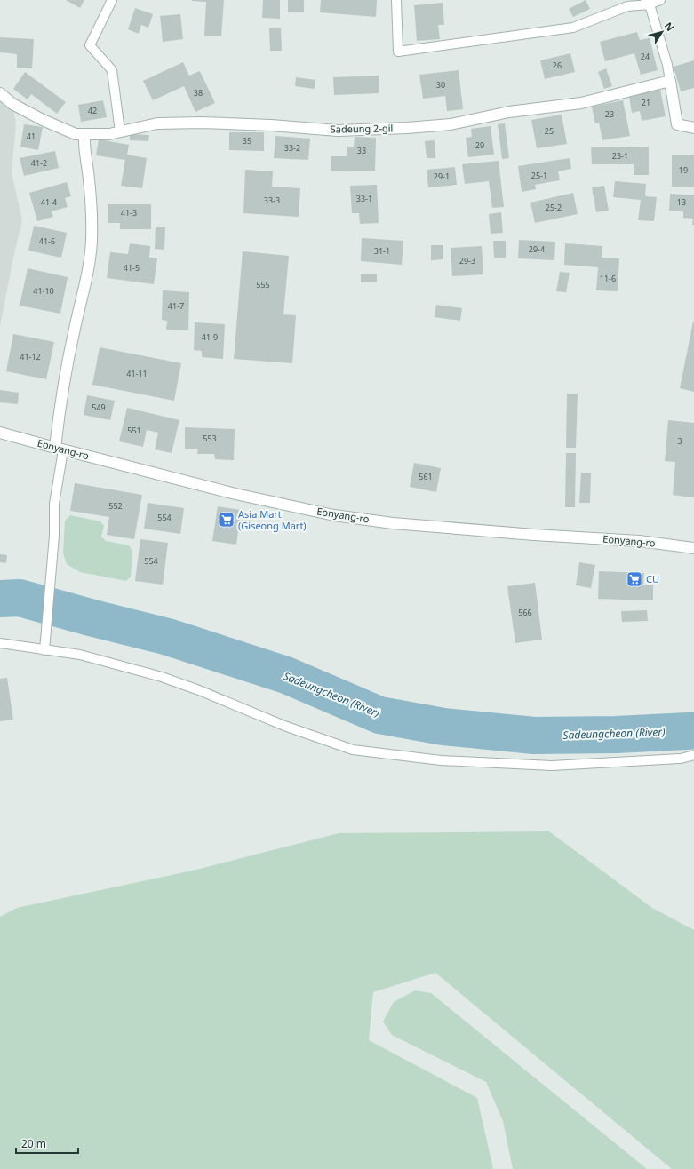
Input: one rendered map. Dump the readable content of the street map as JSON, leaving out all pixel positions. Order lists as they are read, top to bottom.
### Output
{
  "streets": {
    "street": ["Sadeung 2-gil", "Eonyang-ro"]
  },
  "water": ["Sadeungcheon (River)"],
  "places": {
    "supermarket": ["Asia Mart (Giseong Mart)", "CU"]
  },
  "house_numbers": [
    "24",
    "26",
    "30",
    "38",
    "21",
    "42",
    "23",
    "25",
    "41",
    "35",
    "29",
    "33-2",
    "33",
    "23-1",
    "41-2",
    "19",
    "25-1",
    "29-1",
    "33-1",
    "33-3",
    "41-4",
    "13",
    "25-2",
    "41-3",
    "41-6",
    "29-4",
    "31-1",
    "29-3",
    "41-5",
    "11-6",
    "555",
    "41-10",
    "41-7",
    "41-9",
    "41-12",
    "41-11",
    "549",
    "551",
    "553",
    "3",
    "561",
    "552",
    "554",
    "554",
    "566"
  ],
  "scale_bar": "20 m",
  "north": "top right"
}
